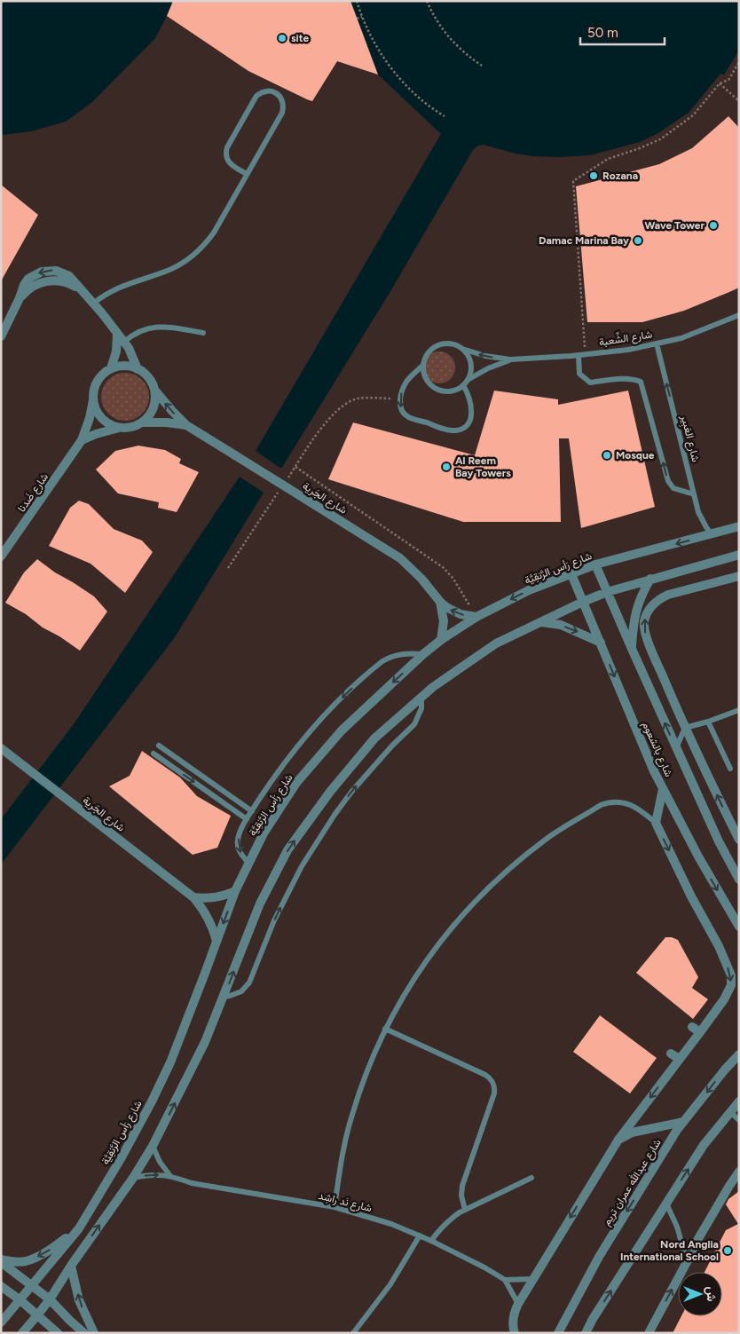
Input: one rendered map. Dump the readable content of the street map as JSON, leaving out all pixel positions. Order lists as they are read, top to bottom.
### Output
{
  "streets": {
    "street": [
      "شارع ضَدنا",
      "شارع الجَرية",
      "شارع رَأس الرَّنقِيَّة",
      "شارع بالشعوم",
      "شارع عبدالله عمران تريم"
    ],
    "lane": ["شارع الشِّعبة", "شارع العَبِير", "شارع نَد راشِد"]
  },
  "crossings": [
    ["شارع الشِّعبة", "شارع العَبِير"],
    ["شارع العَبِير", "شارع رَأس الرَّنقِيَّة"],
    ["شارع ضَدنا", "شارع الجَرية"],
    ["شارع الجَرية", "شارع رَأس الرَّنقِيَّة"],
    ["شارع رَأس الرَّنقِيَّة", "شارع بالشعوم"]
  ],
  "one_way": ["شارع العَبِير"],
  "places": [
    "site",
    "Rozana",
    "Wave Tower",
    "Damac Marina Bay",
    "Mosque",
    "Al Reem Bay Towers",
    "Nord Anglia International School"
  ],
  "scale_bar": "50 m",
  "north": "right"
}
